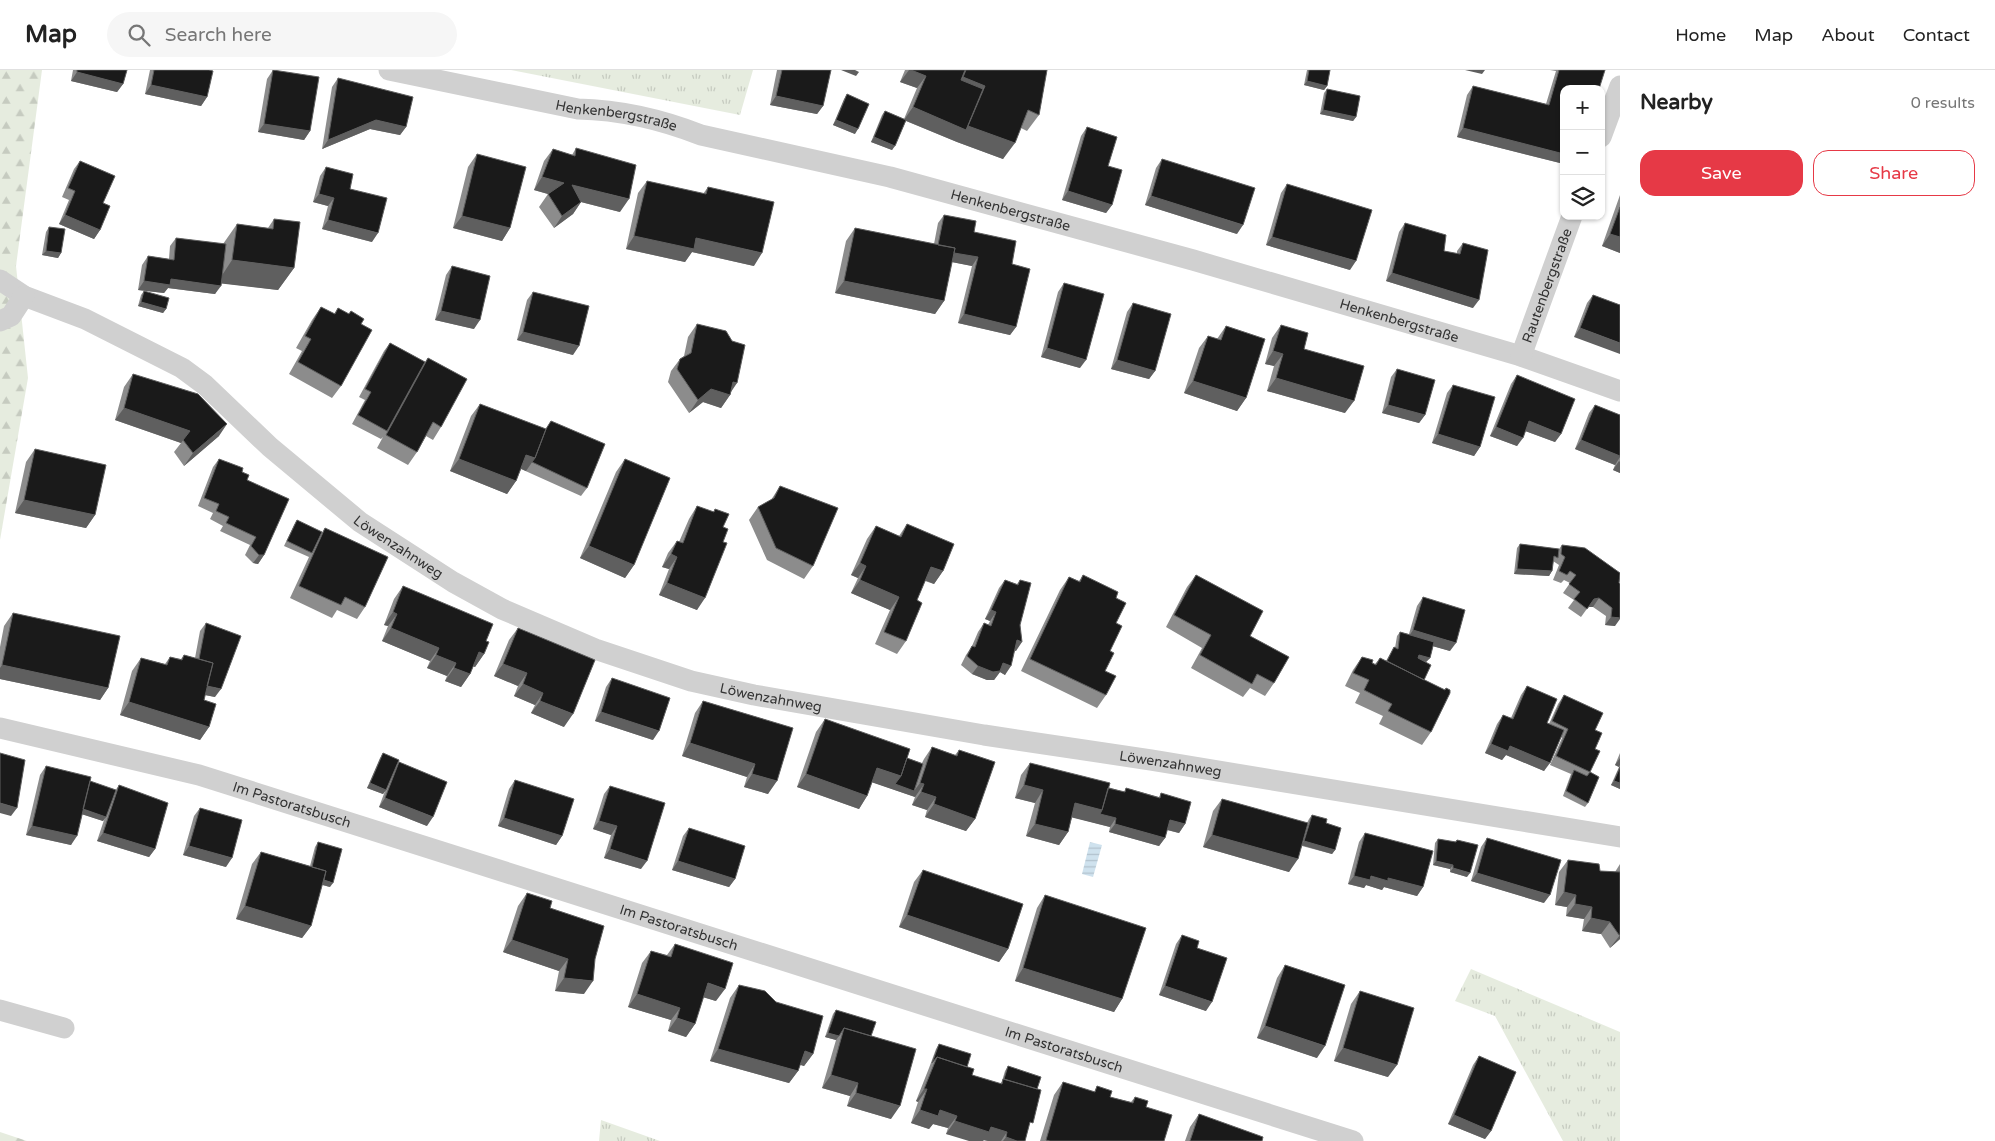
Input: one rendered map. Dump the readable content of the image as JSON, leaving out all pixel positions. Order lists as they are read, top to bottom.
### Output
{
  "streets": {
    "street": [
      "Henkenbergstraße",
      "Rautenbergstraße",
      "Löwenzahnweg",
      "Im Pastoratsbusch"
    ]
  },
  "crossings": [
    ["Henkenbergstraße", "Rautenbergstraße"]
  ],
  "page": {
    "header": "Map",
    "search": "Search here",
    "nav": [
      "Home",
      "Map",
      "About",
      "Contact"
    ],
    "heading": ["Nearby", "0 results"],
    "map_buttons": ["+", "−"],
    "buttons": ["Save", "Share"]
  }
}
